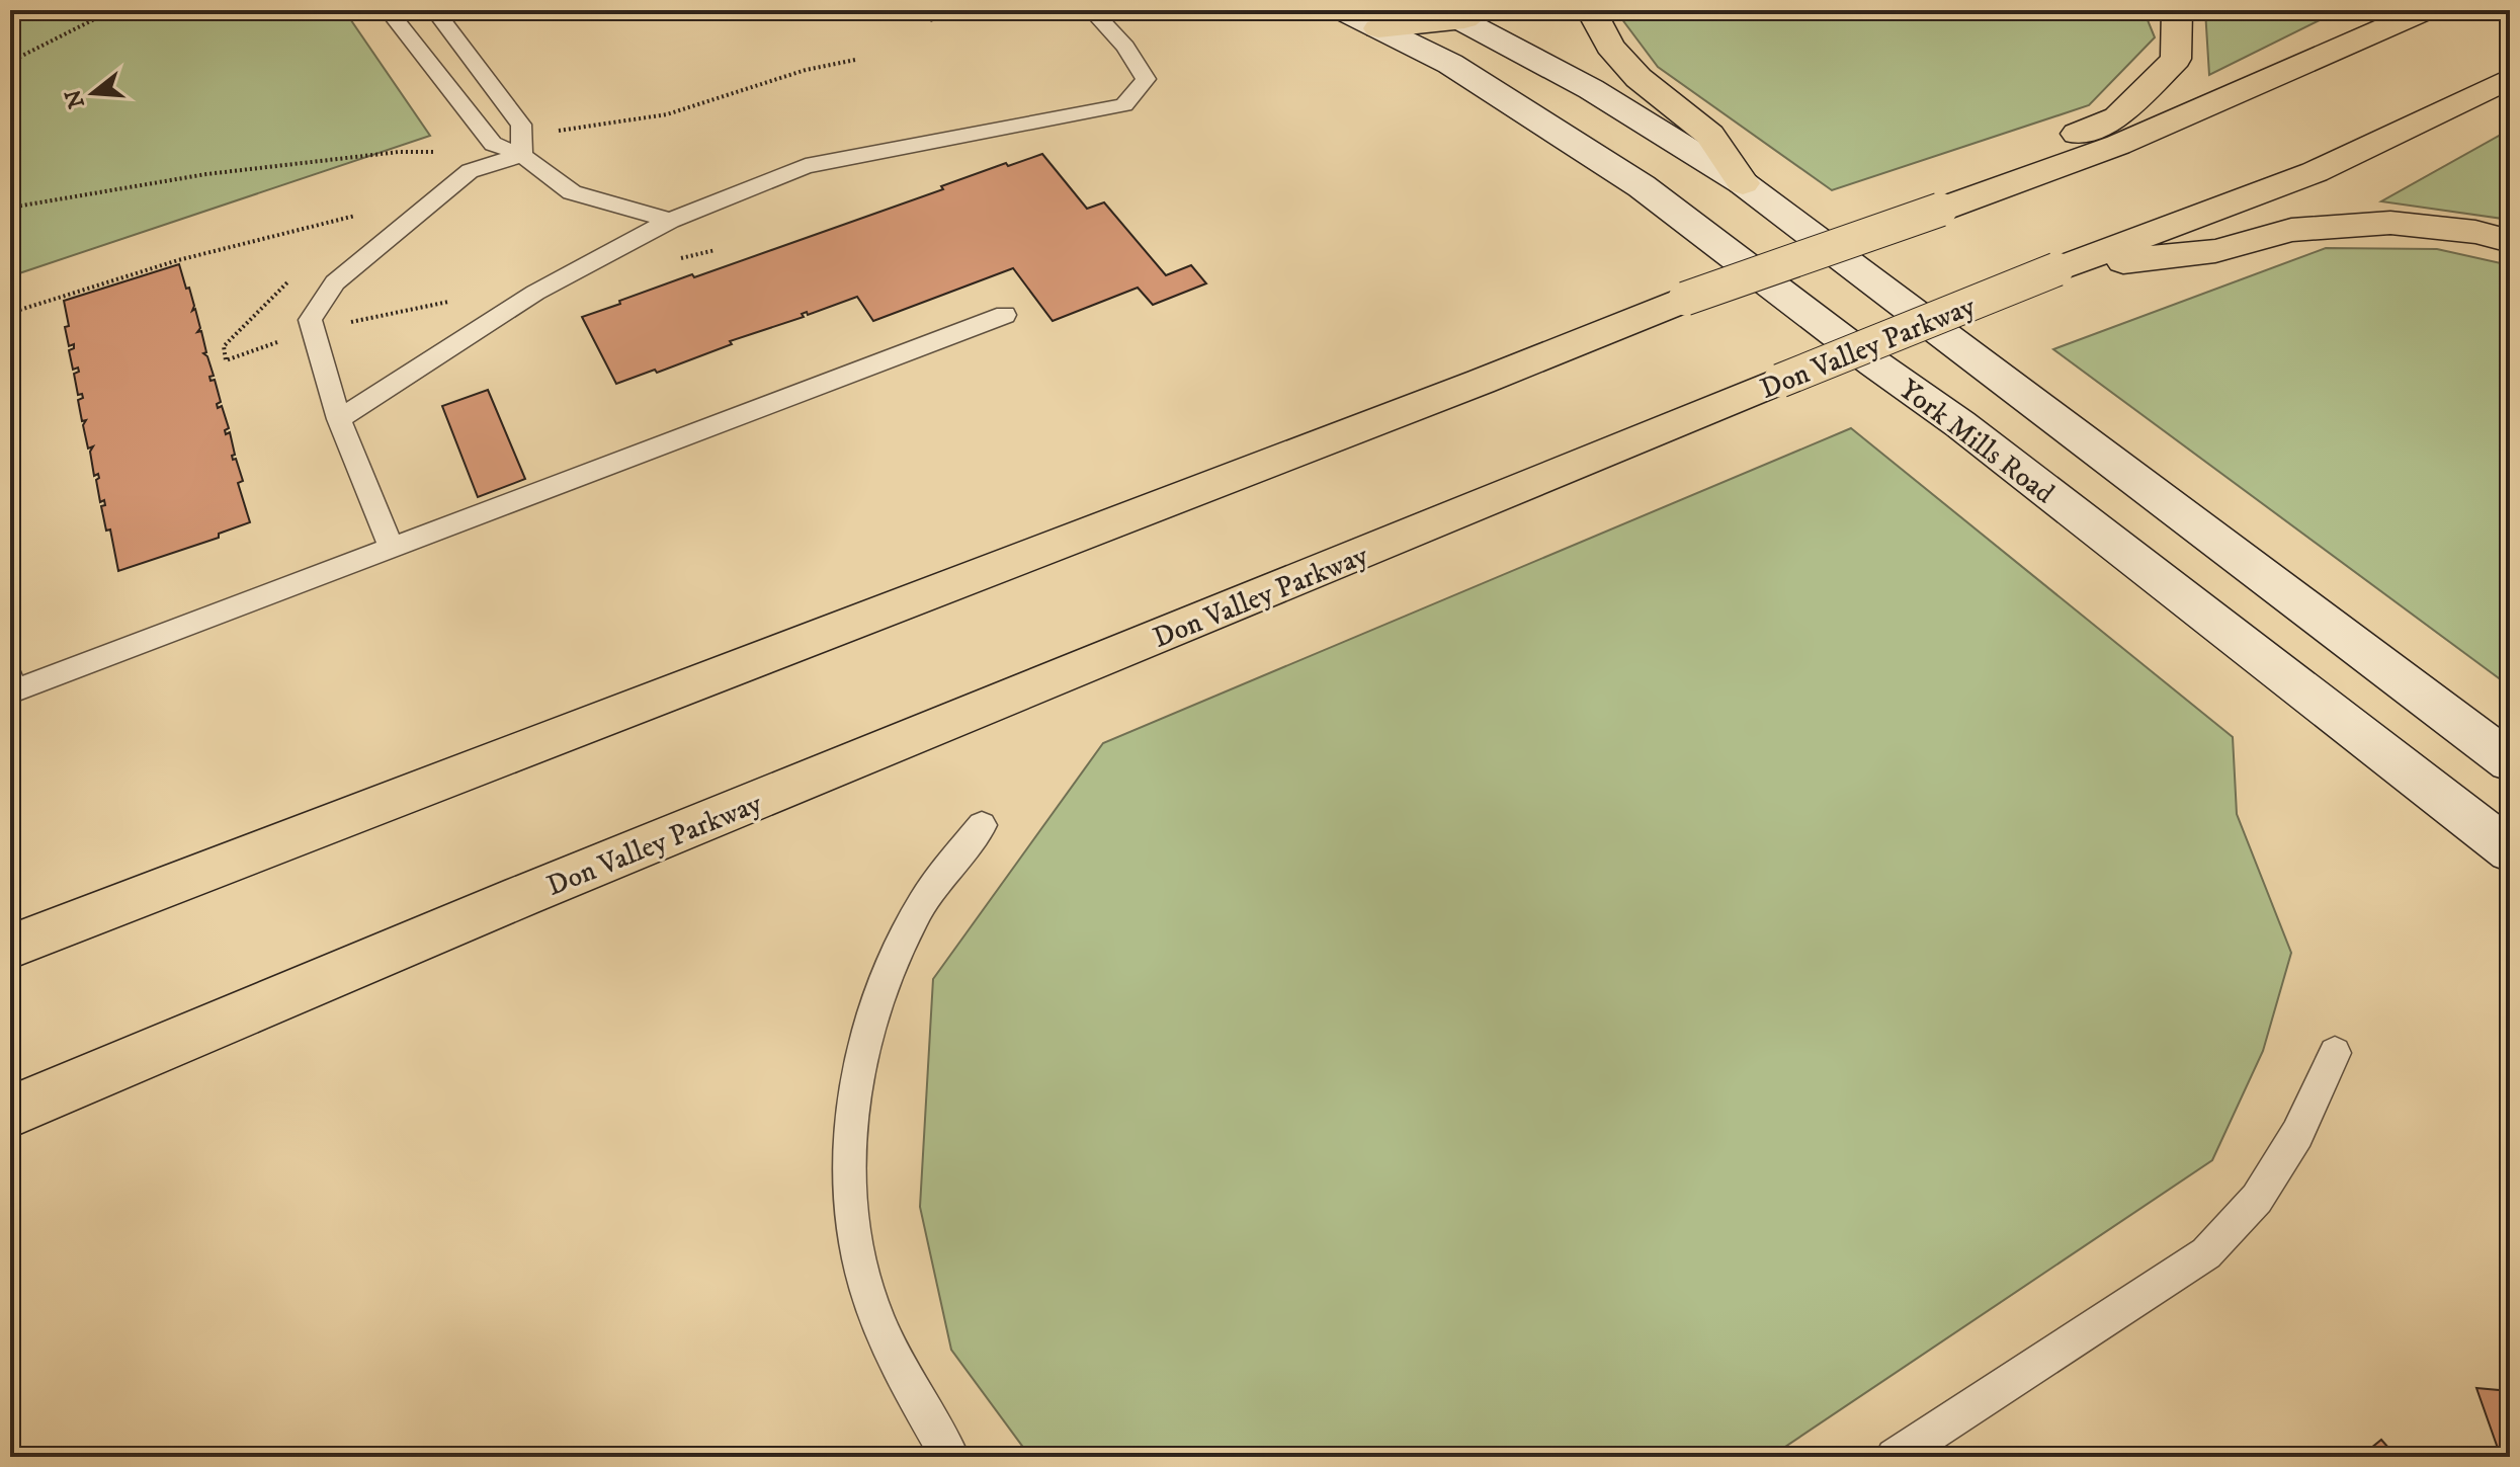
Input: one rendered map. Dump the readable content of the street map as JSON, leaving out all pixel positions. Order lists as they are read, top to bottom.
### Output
{
  "streets": {
    "highway": ["Don Valley Parkway"],
    "main road": ["York Mills Road"]
  },
  "north": "left"
}
